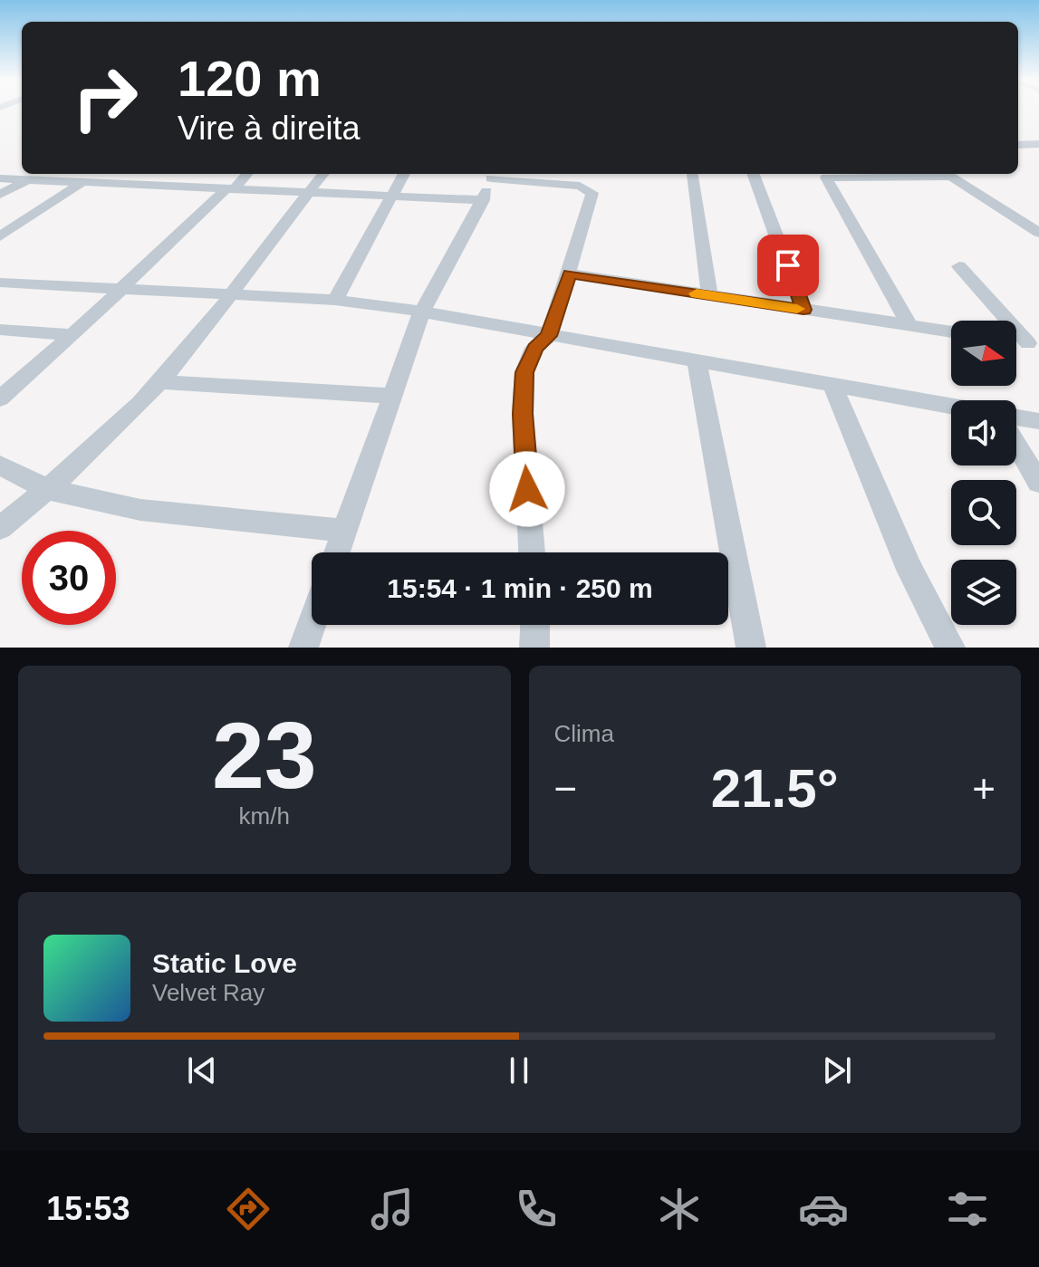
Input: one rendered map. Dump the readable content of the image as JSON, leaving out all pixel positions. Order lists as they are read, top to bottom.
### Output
{
  "north": "right",
  "page": {
    "turn": ["120 m", "Vire à direita"],
    "limit": "30",
    "trip": "15:54 · 1 min · 250 m",
    "tile": [
      ["23", "km/h"],
      "Clima"
    ],
    "heat": ["−", "21.5°", "+"],
    "song": ["Static Love", "Velvet Ray"],
    "tabs": "15:53"
  }
}
